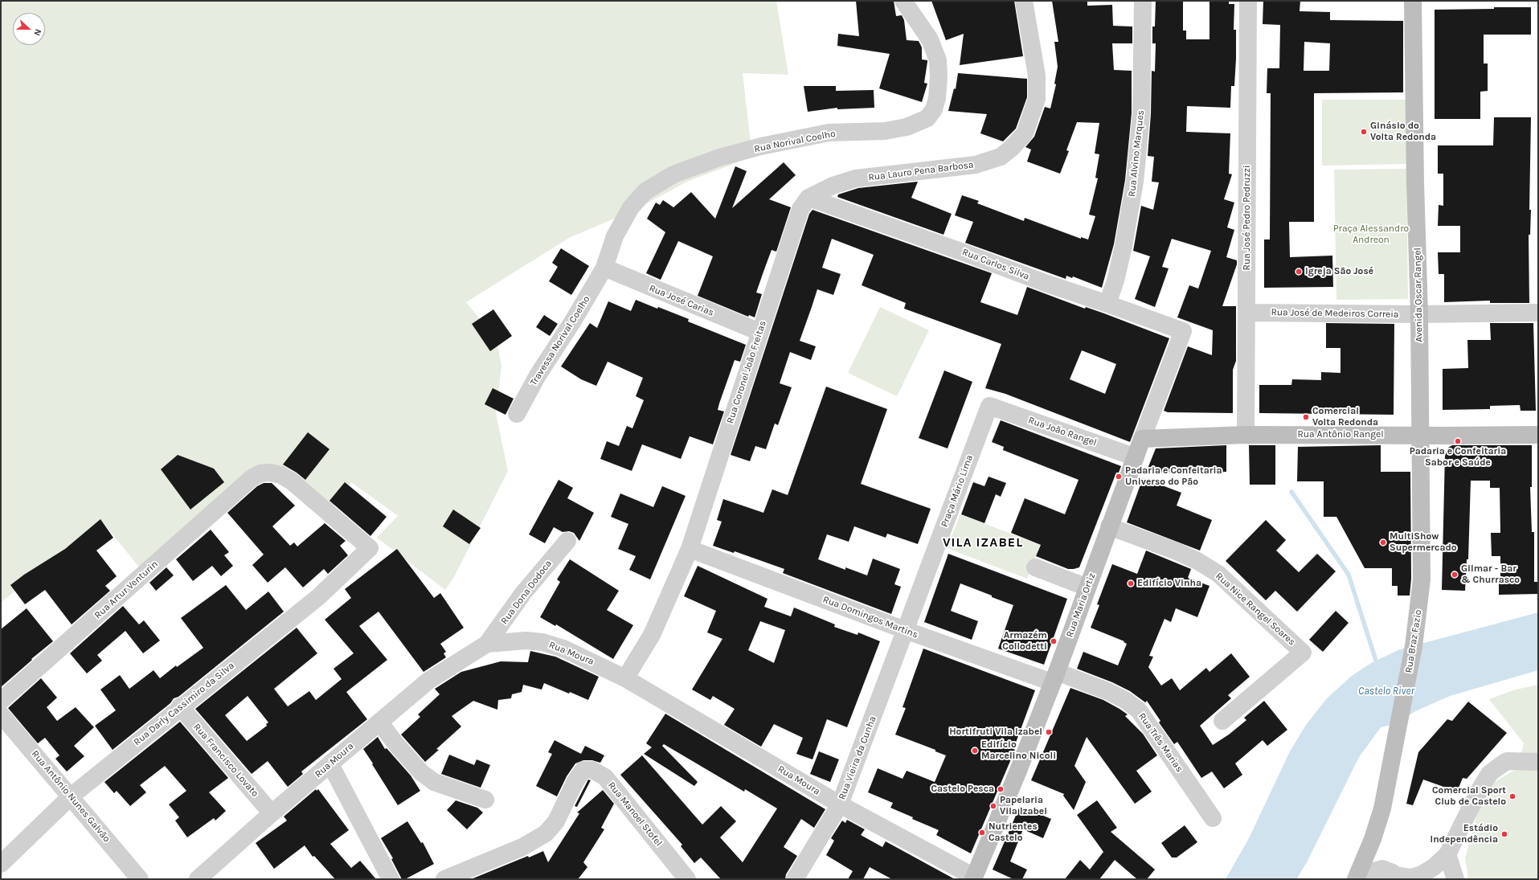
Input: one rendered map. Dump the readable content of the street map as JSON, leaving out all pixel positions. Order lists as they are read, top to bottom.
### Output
{
  "streets": {
    "main road": [
      "Avenida Oscar Rangel",
      "Rua Antônio Rangel",
      "Rua Maria Ortiz",
      "Rua Braz Fazio"
    ],
    "street": [
      "Rua Norival Coelho",
      "Rua Alvino Marques",
      "Rua Lauro Pena Barbosa",
      "Rua José Pedro Pedruzzi",
      "Rua Carlos Silva",
      "Rua José Carias",
      "Rua José de Medeiros Correia",
      "Travessa Norival Coelho",
      "Rua Coronel João Freitas",
      "Rua João Rangel",
      "Praça Mário Lima",
      "Rua Artur Venturin",
      "Rua Dona Dodoca",
      "Rua Nice Rangel Soares",
      "Rua Domingos Martins",
      "Rua Moura",
      "Rua Darly Cassimiro da Silva",
      "Rua Três Marias",
      "Rua Vieira da Cunha",
      "Rua Francisco Lovato",
      "Rua Antônio Nunes Galvão",
      "Rua Manoel Stofel"
    ]
  },
  "crossings": [
    ["Rua Norival Coelho", "Rua José Carias"],
    ["Rua Norival Coelho", "Travessa Norival Coelho"],
    ["Rua Alvino Marques", "Rua Carlos Silva"],
    ["Rua Lauro Pena Barbosa", "Rua Carlos Silva"],
    ["Rua Lauro Pena Barbosa", "Rua Coronel João Freitas"],
    ["Rua José Pedro Pedruzzi", "Rua José de Medeiros Correia"],
    ["Rua José Pedro Pedruzzi", "Rua Antônio Rangel"],
    ["Rua Carlos Silva", "Rua Coronel João Freitas"],
    ["Rua Carlos Silva", "Rua Maria Ortiz"],
    ["Avenida Oscar Rangel", "Rua José de Medeiros Correia"],
    ["Avenida Oscar Rangel", "Rua Antônio Rangel"],
    ["Avenida Oscar Rangel", "Rua Braz Fazio"],
    ["Rua José Carias", "Travessa Norival Coelho"],
    ["Rua José Carias", "Rua Coronel João Freitas"],
    ["Rua Coronel João Freitas", "Rua Domingos Martins"],
    ["Rua Coronel João Freitas", "Rua Moura"],
    ["Rua João Rangel", "Praça Mário Lima"],
    ["Rua João Rangel", "Rua Maria Ortiz"],
    ["Rua Antônio Rangel", "Rua Maria Ortiz"],
    ["Rua Antônio Rangel", "Rua Braz Fazio"],
    ["Praça Mário Lima", "Rua Domingos Martins"],
    ["Praça Mário Lima", "Rua Vieira da Cunha"],
    ["Rua Artur Venturin", "Rua Darly Cassimiro da Silva"],
    ["Rua Dona Dodoca", "Rua Moura"],
    ["Rua Maria Ortiz", "Rua Nice Rangel Soares"],
    ["Rua Maria Ortiz", "Rua Domingos Martins"],
    ["Rua Maria Ortiz", "Rua Moura"],
    ["Rua Maria Ortiz", "Rua Três Marias"],
    ["Rua Domingos Martins", "Rua Três Marias"],
    ["Rua Domingos Martins", "Rua Vieira da Cunha"],
    ["Rua Moura", "Rua Vieira da Cunha"],
    ["Rua Moura", "Rua Francisco Lovato"],
    ["Rua Darly Cassimiro da Silva", "Rua Francisco Lovato"],
    ["Rua Darly Cassimiro da Silva", "Rua Antônio Nunes Galvão"]
  ],
  "districts": ["VILA IZABEL"],
  "water": ["Castelo River"],
  "parks": ["Praça Alessandro Andreon"],
  "places": [
    "Ginásio do Volta Redonda",
    "Igreja São José",
    "Comercial Volta Redonda",
    "Padaria e Confeitaria Sabor e Saúde",
    "Padaria e Confeitaria Universo do Pão",
    "MultiShow Supermercado",
    "Gilmar - Bar & Churrasco",
    "Edifício Vinha",
    "Armazém Collodetti",
    "Hortifruti Vila Izabel",
    "Edifício Marcelino Nicoli",
    "Castelo Pesca",
    "Comercial Sport Club de Castelo",
    "Papelaria Vila Izabel",
    "Nutrientes Castelo",
    "Estádio Independência"
  ],
  "north": "right"
}
